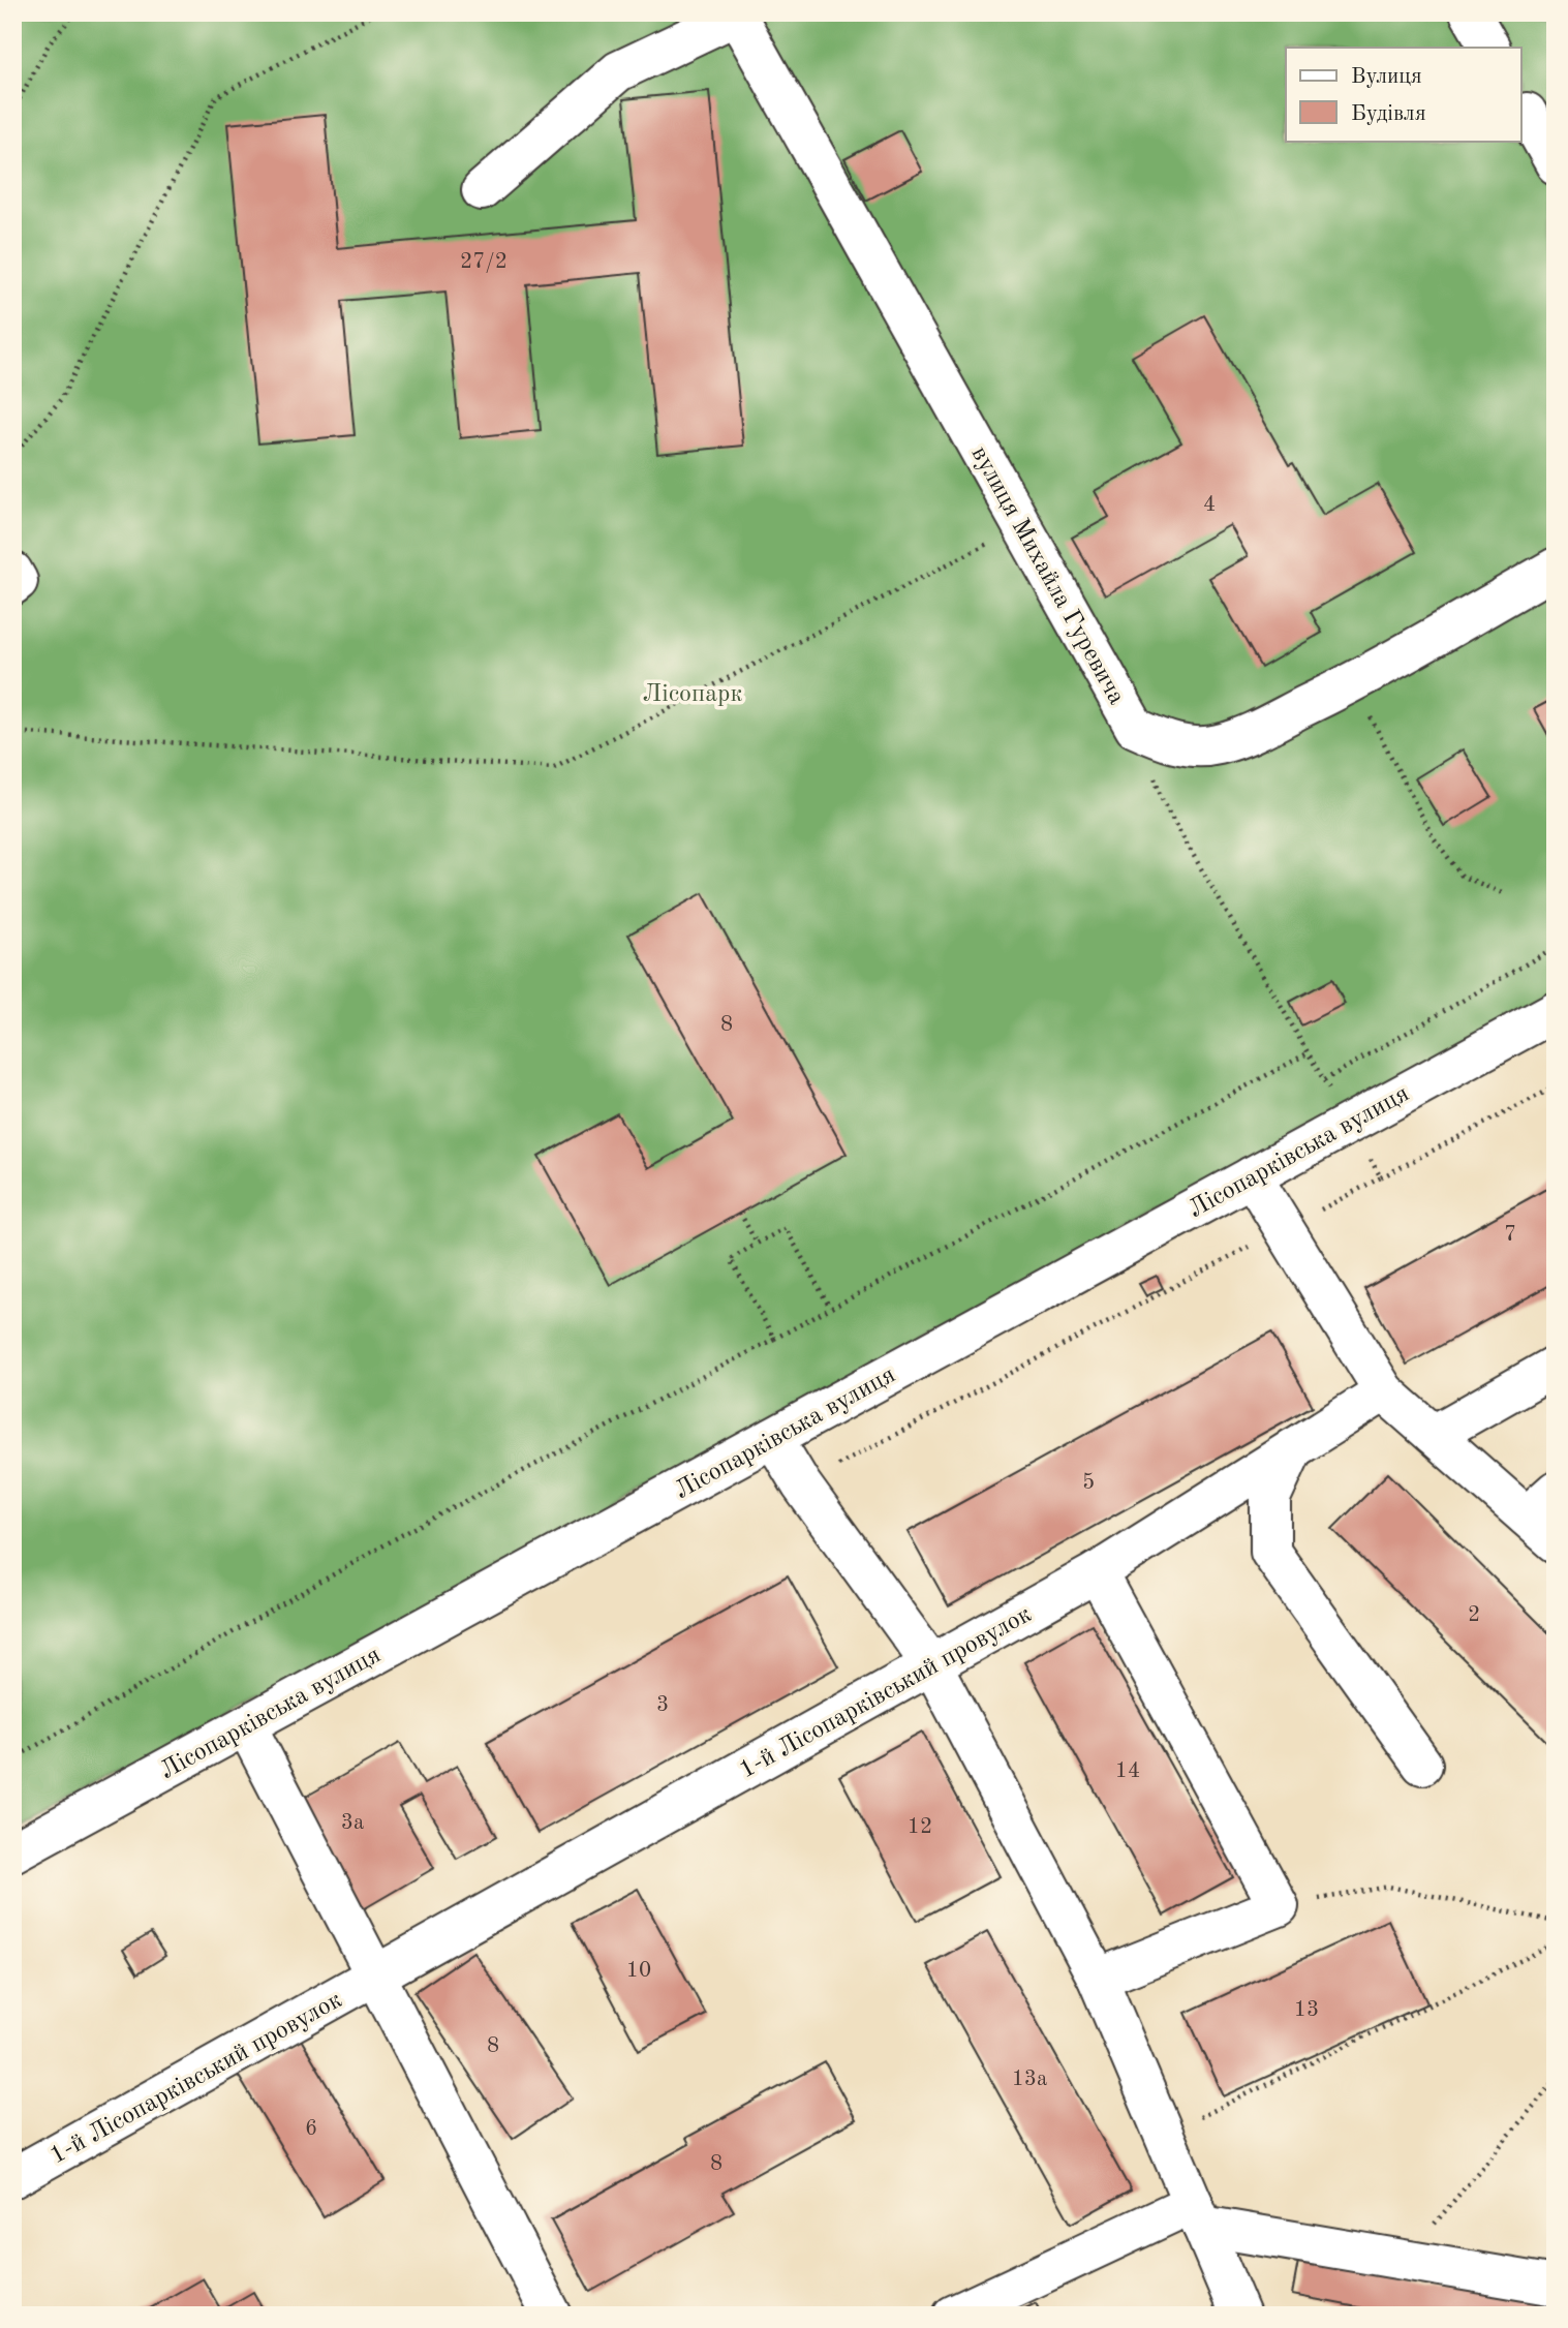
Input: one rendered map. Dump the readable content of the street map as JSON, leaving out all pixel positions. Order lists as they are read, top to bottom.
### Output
{
  "streets": {
    "street": ["вулиця Михайла Гуревича", "Лісопарківська вулиця", "1-й Лісопарківський провулок"]
  },
  "parks": ["Лісопарк"],
  "house_numbers": [
    "27/2",
    "4",
    "8",
    "7",
    "5",
    "2",
    "3",
    "14",
    "3а",
    "12",
    "10",
    "13",
    "8",
    "13а",
    "6",
    "8"
  ],
  "legend": ["Вулиця", "Будівля"]
}
